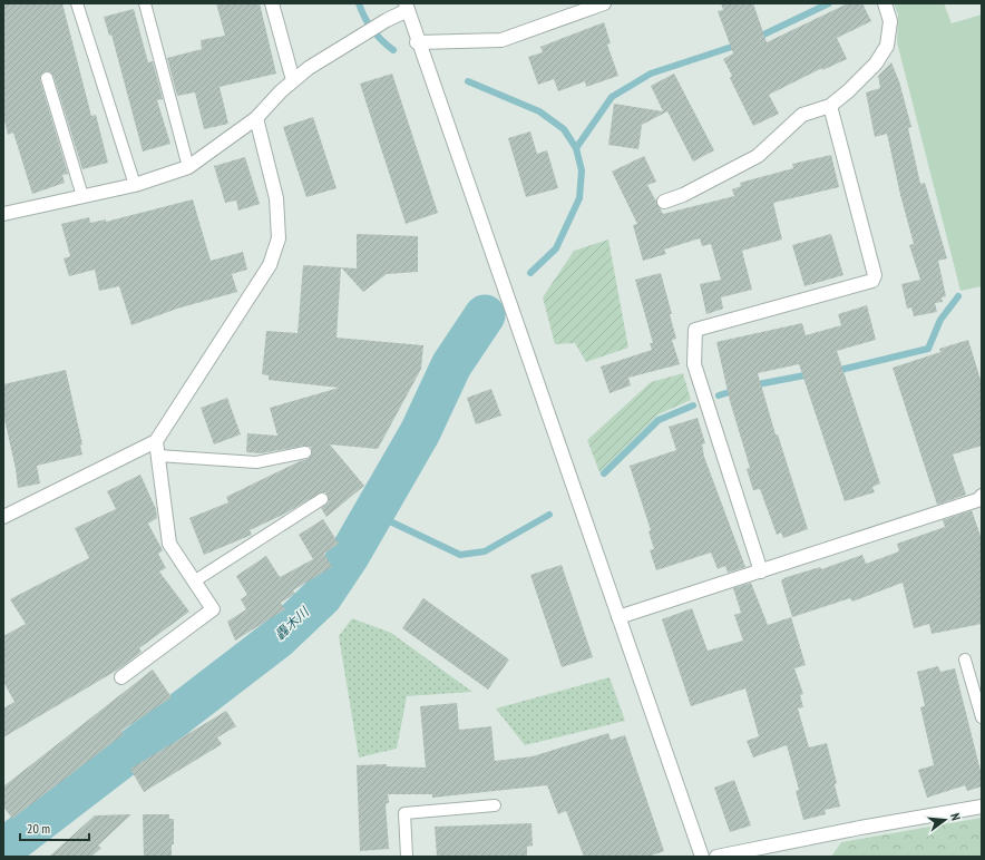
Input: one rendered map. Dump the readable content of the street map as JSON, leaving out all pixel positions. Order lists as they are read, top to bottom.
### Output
{
  "water": ["轟木川"],
  "scale_bar": "20 m",
  "north": "right"
}
